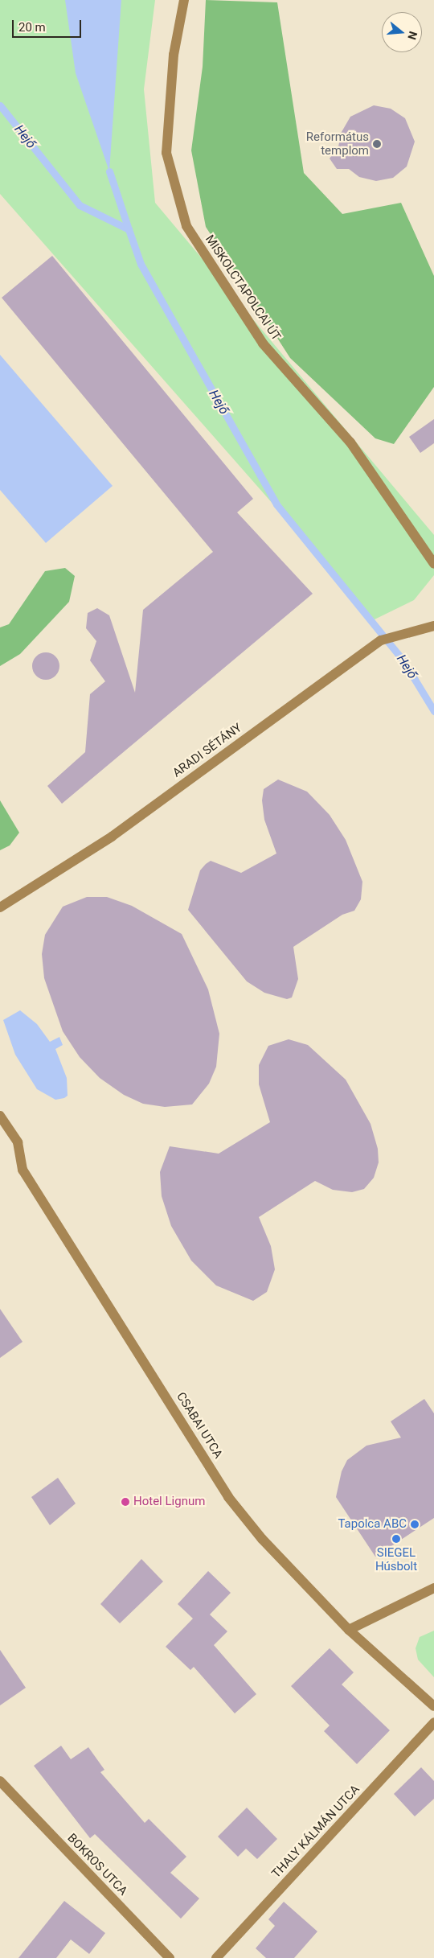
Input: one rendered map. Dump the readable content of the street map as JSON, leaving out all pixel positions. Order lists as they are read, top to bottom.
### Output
{
  "streets": {
    "street": [
      "MISKOLCTAPOLCAI ÚT",
      "ARADI SÉTÁNY",
      "CSABAI UTCA",
      "THALY KÁLMÁN UTCA",
      "BOKROS UTCA"
    ]
  },
  "water": ["Hejő"],
  "places": [
    "Református templom",
    "Hotel Lignum",
    "Tapolca ABC",
    "SIEGEL Húsbolt"
  ],
  "scale_bar": "20 m",
  "north": "right"
}
